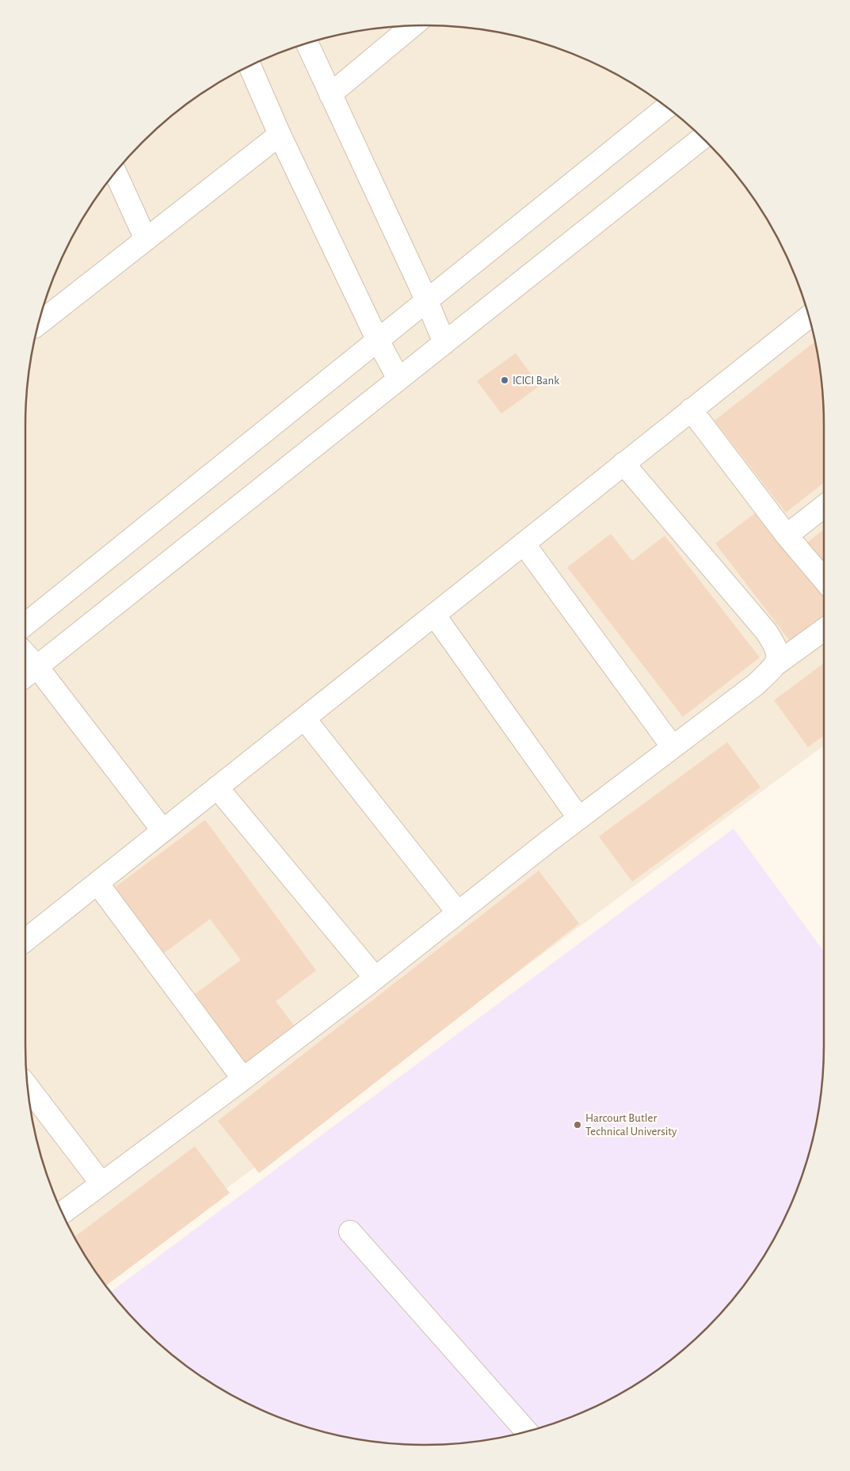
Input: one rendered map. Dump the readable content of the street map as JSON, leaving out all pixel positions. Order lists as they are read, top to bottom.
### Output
{
  "places": ["ICICI Bank", "Harcourt Butler Technical University"]
}
